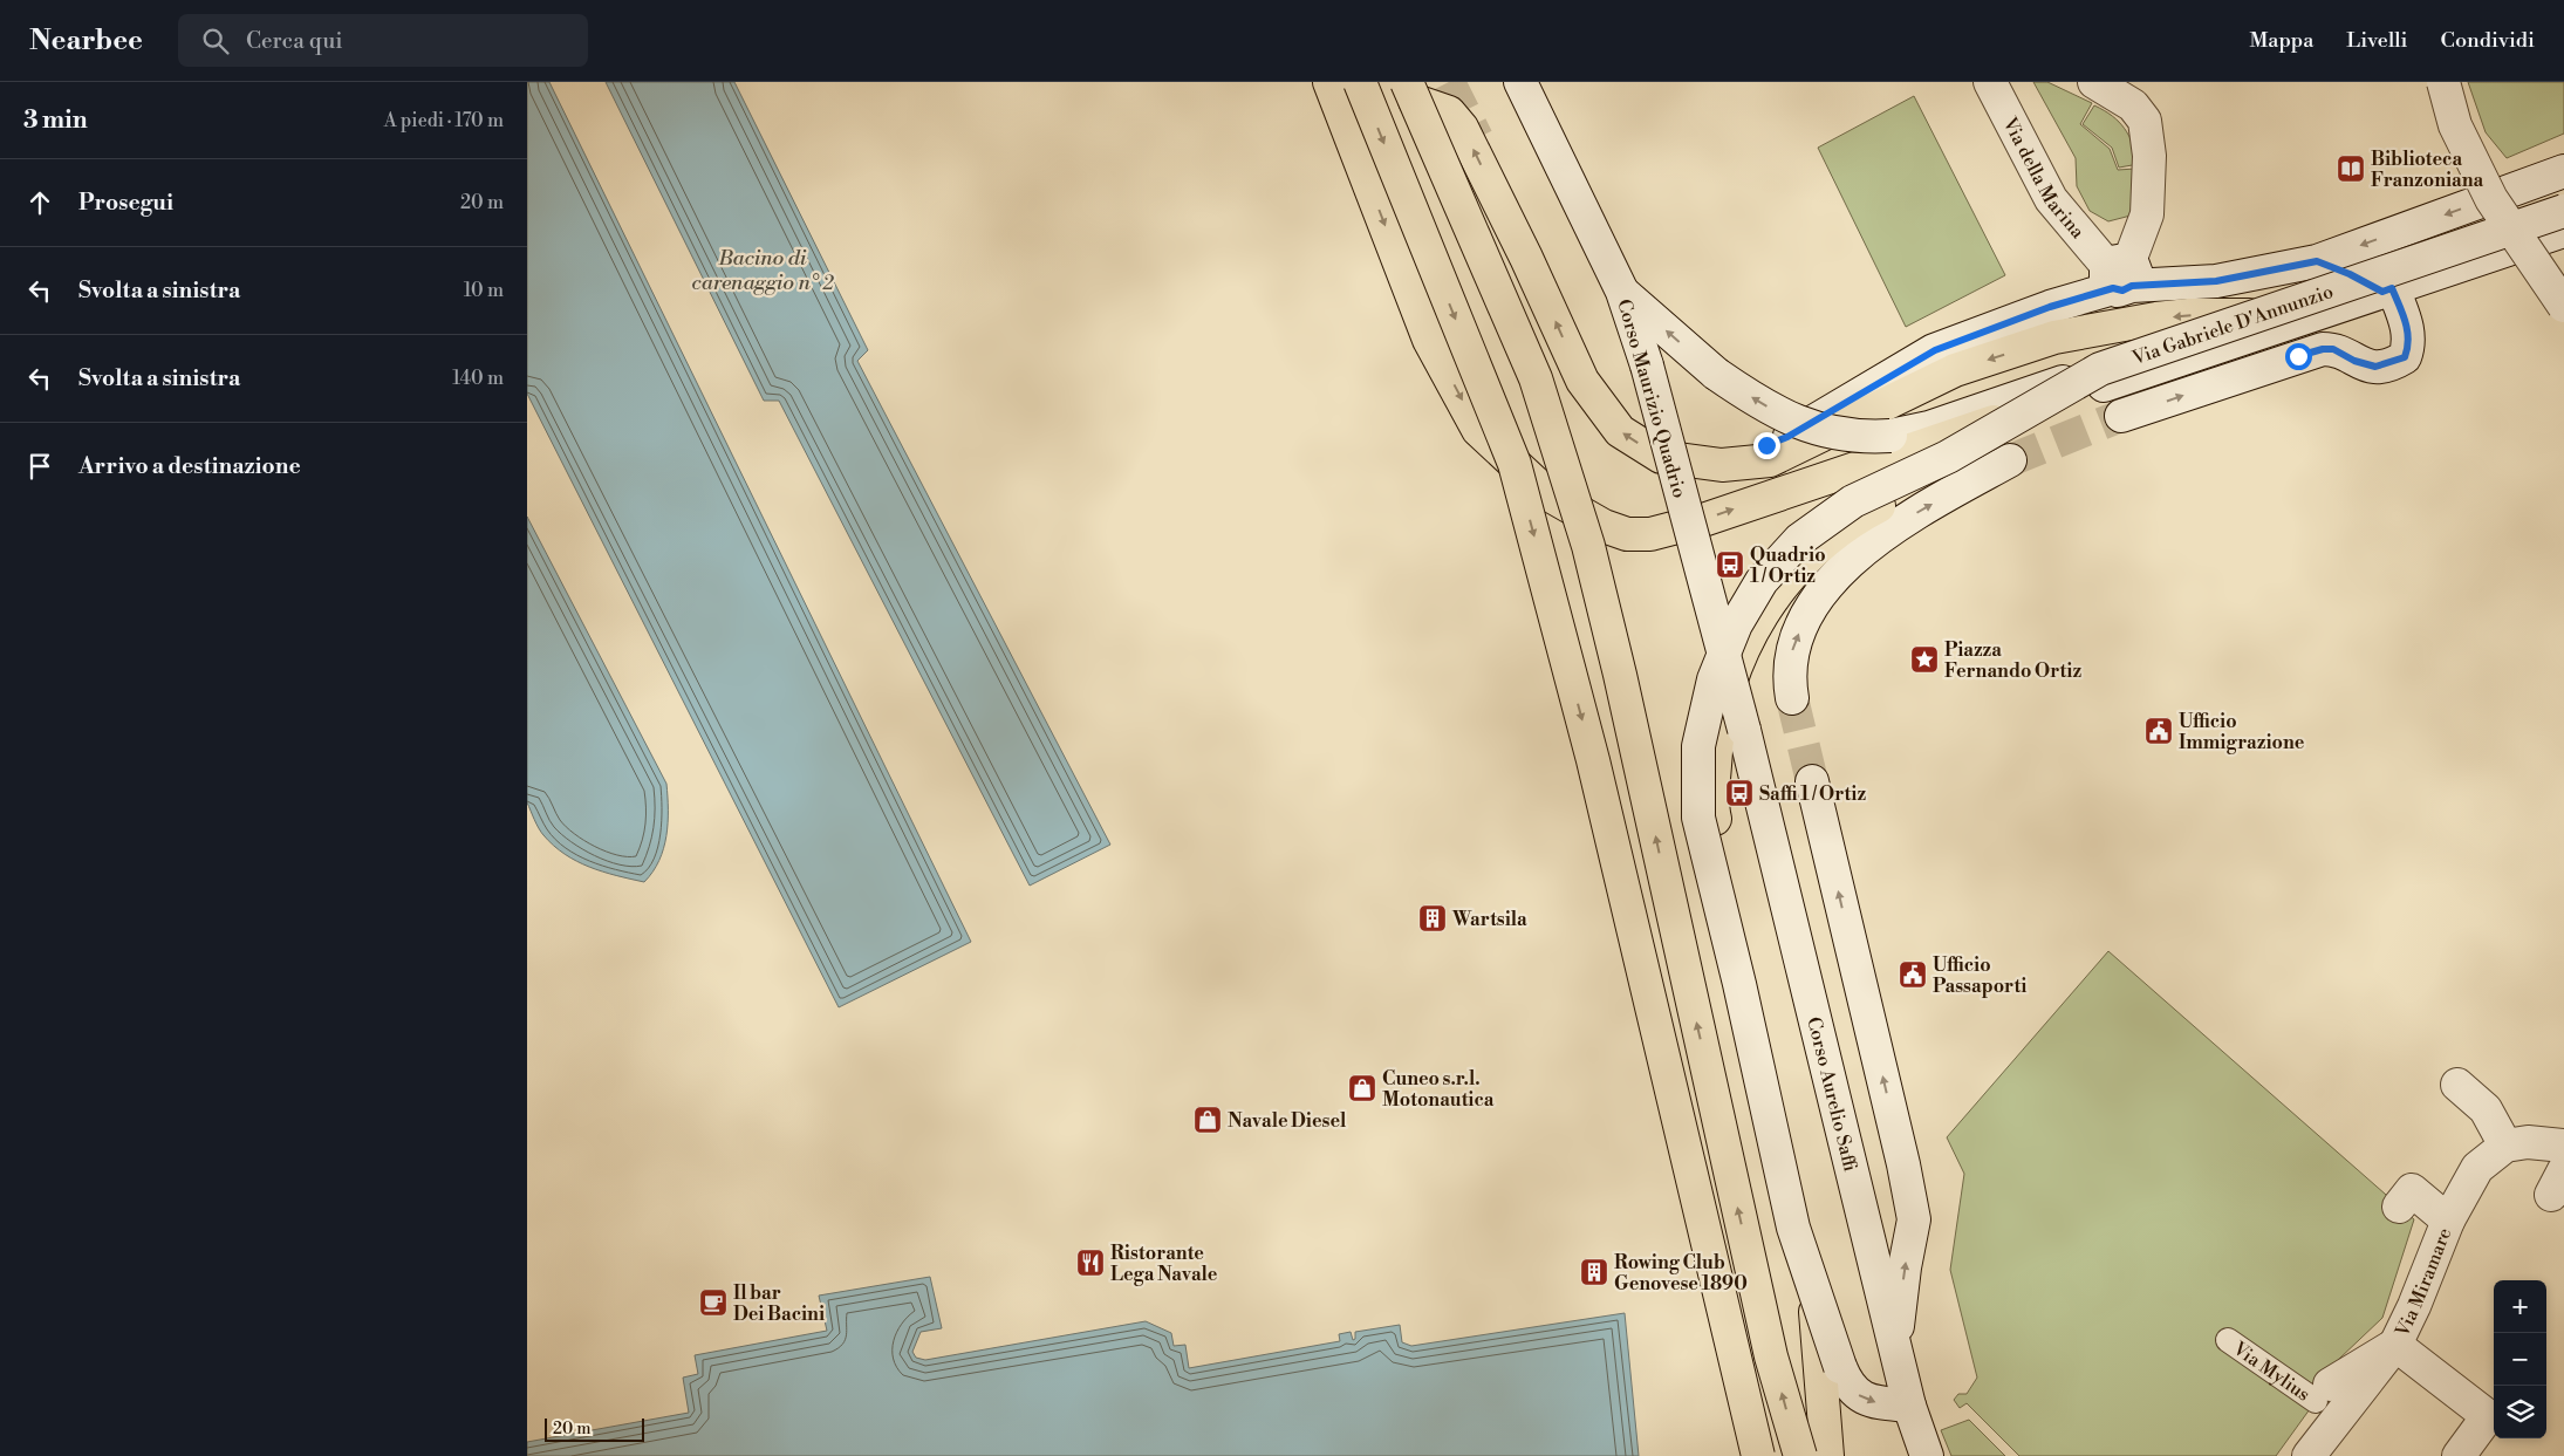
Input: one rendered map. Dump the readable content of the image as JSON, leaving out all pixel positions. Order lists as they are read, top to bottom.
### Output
{
  "streets": {
    "main road": [
      "Via della Marina",
      "Via Gabriele D'Annunzio",
      "Corso Maurizio Quadrio",
      "Corso Aurelio Saffi",
      "Via Miramare"
    ],
    "street": ["Via Mylius"]
  },
  "crossings": [
    ["Corso Maurizio Quadrio", "Corso Aurelio Saffi"],
    ["Via Miramare", "Via Mylius"]
  ],
  "water": ["Bacino di carenaggio n° 2"],
  "places": {
    "library": ["Biblioteca Franzoniana"],
    "bus stop": ["Quadrio 1 / Ortiz", "Saffi 1 / Ortiz"],
    "place": ["Piazza Fernando Ortiz"],
    "public building": ["Ufficio Immigrazione", "Ufficio Passaporti"],
    "building": ["Wartsila", "Rowing Club Genovese 1890"],
    "shop": ["Cuneo s.r.l. Motonautica", "Navale Diesel"],
    "restaurant": ["Ristorante Lega Navale"],
    "cafe": ["Il bar Dei Bacini"]
  },
  "scale_bar": "20 m",
  "page": {
    "header": "Nearbee",
    "search": "Cerca qui",
    "nav": ["Mappa", "Livelli", "Condividi"],
    "heading": ["3 min", "A piedi · 170 m"],
    "list": [
      ["Prosegui", "20 m"],
      ["Svolta a sinistra", "10 m"],
      ["Svolta a sinistra", "140 m"],
      "Arrivo a destinazione"
    ],
    "map_buttons": ["+", "−"],
    "scale": "20 m"
  }
}
